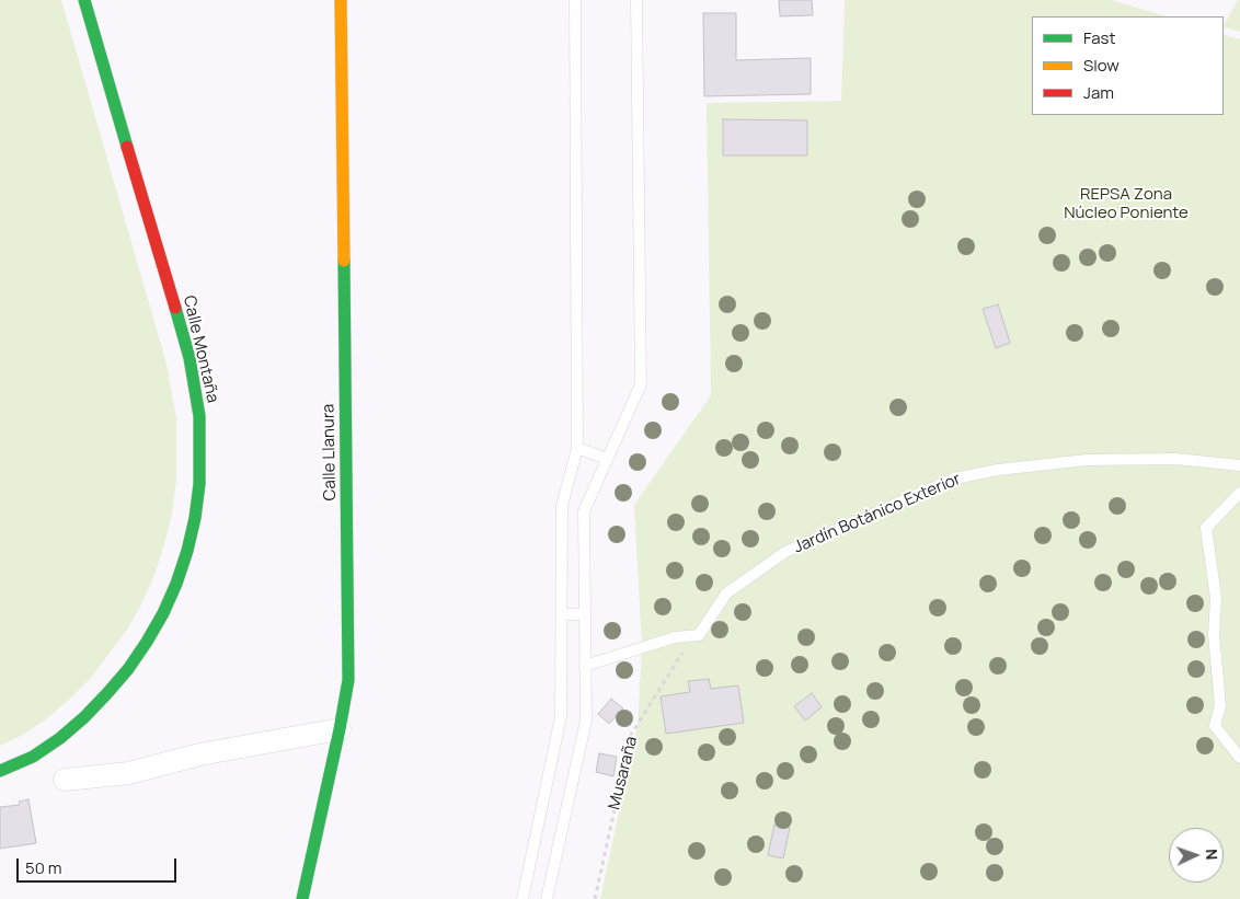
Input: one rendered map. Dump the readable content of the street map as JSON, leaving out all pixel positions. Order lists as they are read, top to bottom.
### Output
{
  "streets": {
    "street": ["Calle Montaña", "Calle Llanura"],
    "lane": ["Jardín Botánico Exterior"],
    "path": ["Musaraña"]
  },
  "crossings": [
    ["Jardín Botánico Exterior", "Musaraña"]
  ],
  "parks": ["REPSA Zona Núcleo Poniente"],
  "legend": ["Fast", "Slow", "Jam"],
  "scale_bar": "50 m",
  "north": "right"
}
